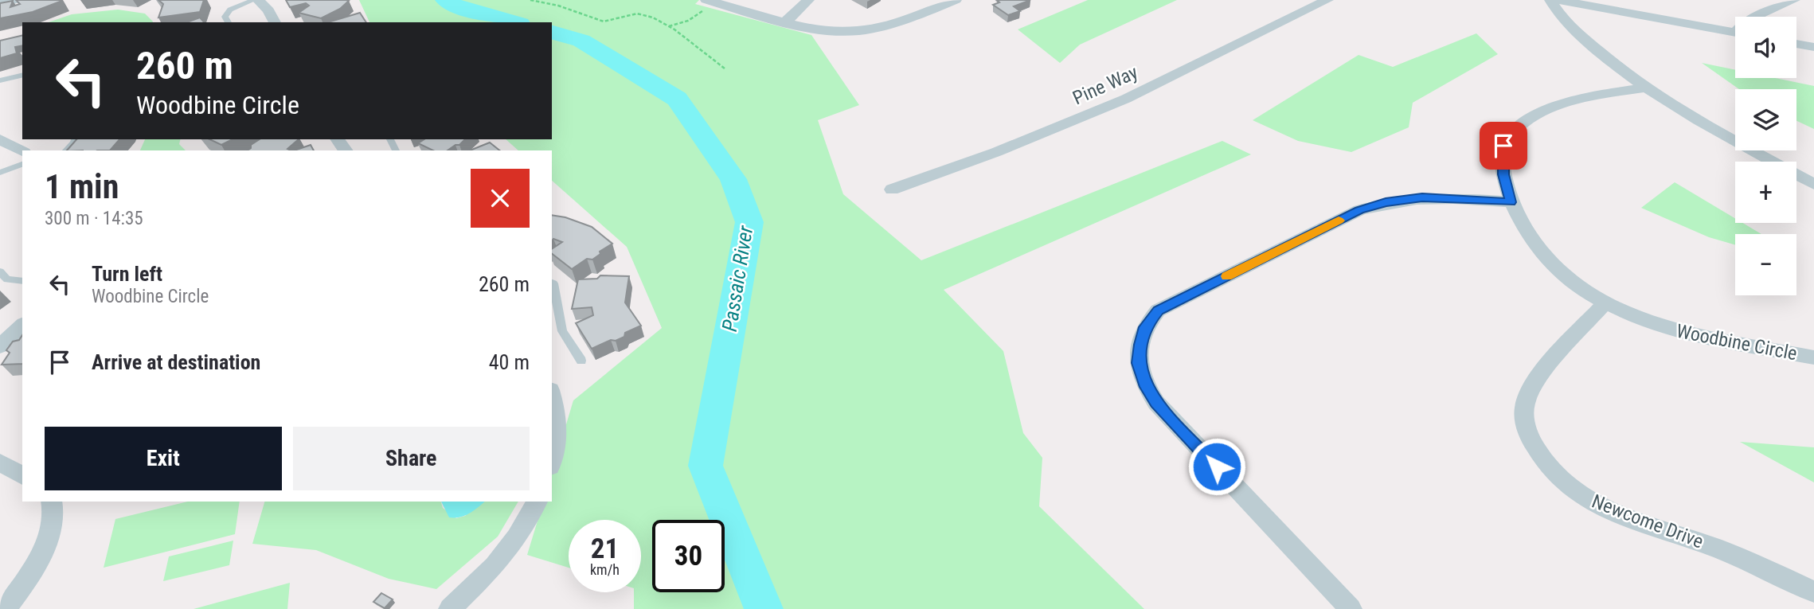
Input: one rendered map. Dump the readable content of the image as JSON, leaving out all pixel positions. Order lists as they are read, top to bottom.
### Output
{
  "streets": {
    "street": ["Pine Way", "Woodbine Circle", "Newcome Drive"]
  },
  "crossings": [
    ["Woodbine Circle", "Newcome Drive"]
  ],
  "water": ["Passaic River"],
  "page": {
    "map_buttons": ["+", "−"],
    "turn": ["260 m", "Woodbine Circle"],
    "heading": ["1 min", "300 m · 14:35"],
    "list": [
      {
        "name": "Turn left",
        "note": "Woodbine Circle",
        "value": "260 m"
      },
      {
        "name": "Arrive at destination",
        "value": "40 m"
      }
    ],
    "buttons": ["Exit", "Share"],
    "speed": "21 km/h",
    "limit": "30"
  }
}
